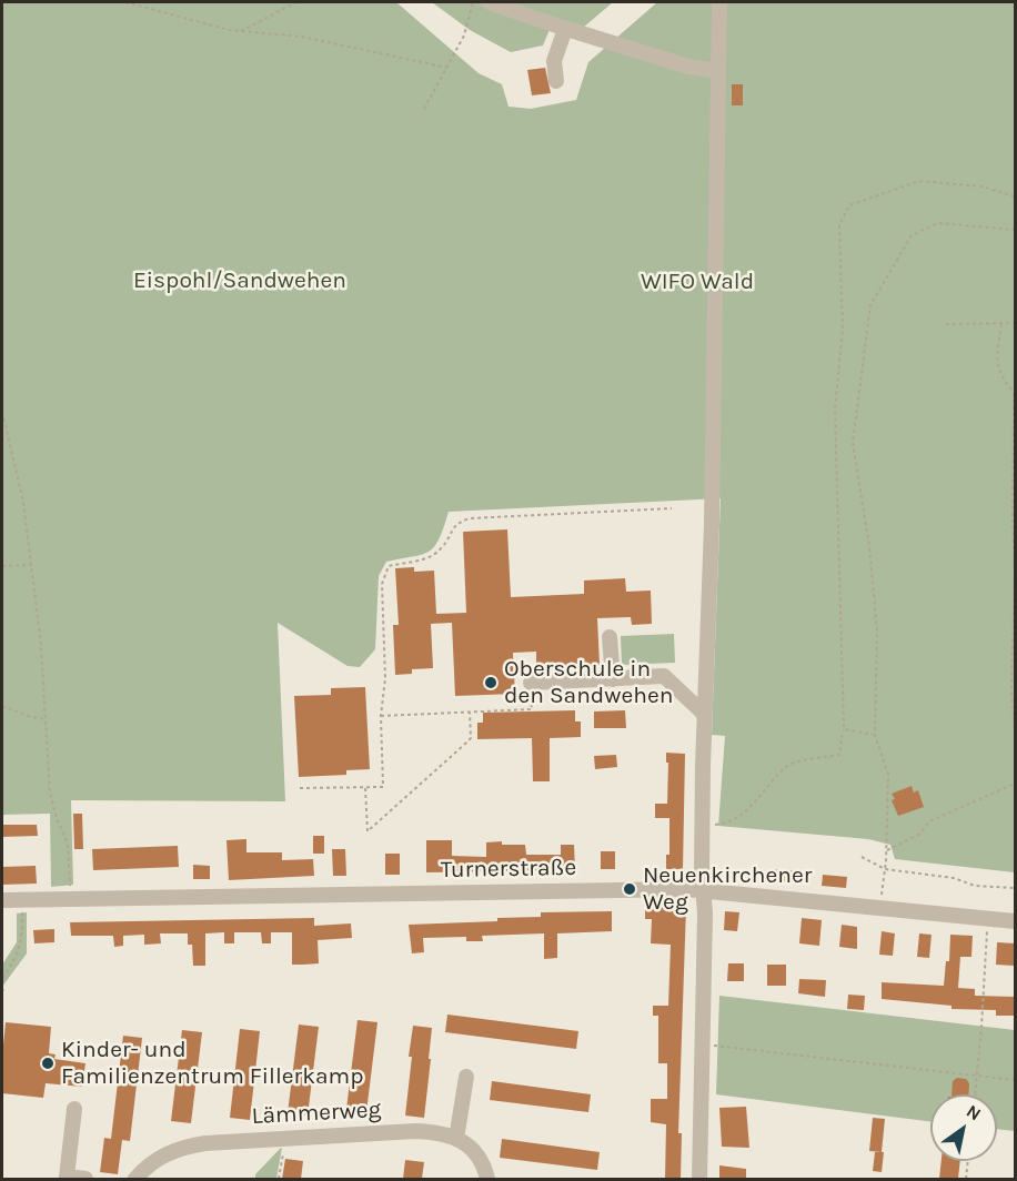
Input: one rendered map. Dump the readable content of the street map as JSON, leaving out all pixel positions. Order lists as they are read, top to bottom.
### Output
{
  "streets": {
    "street": ["Turnerstraße", "Lämmerweg"]
  },
  "parks": ["Eispohl/Sandwehen", "WIFO Wald"],
  "places": ["Oberschule in den Sandwehen", "Neuenkirchener Weg", "Kinder- und Familienzentrum Fillerkamp"],
  "north": "top right"
}
